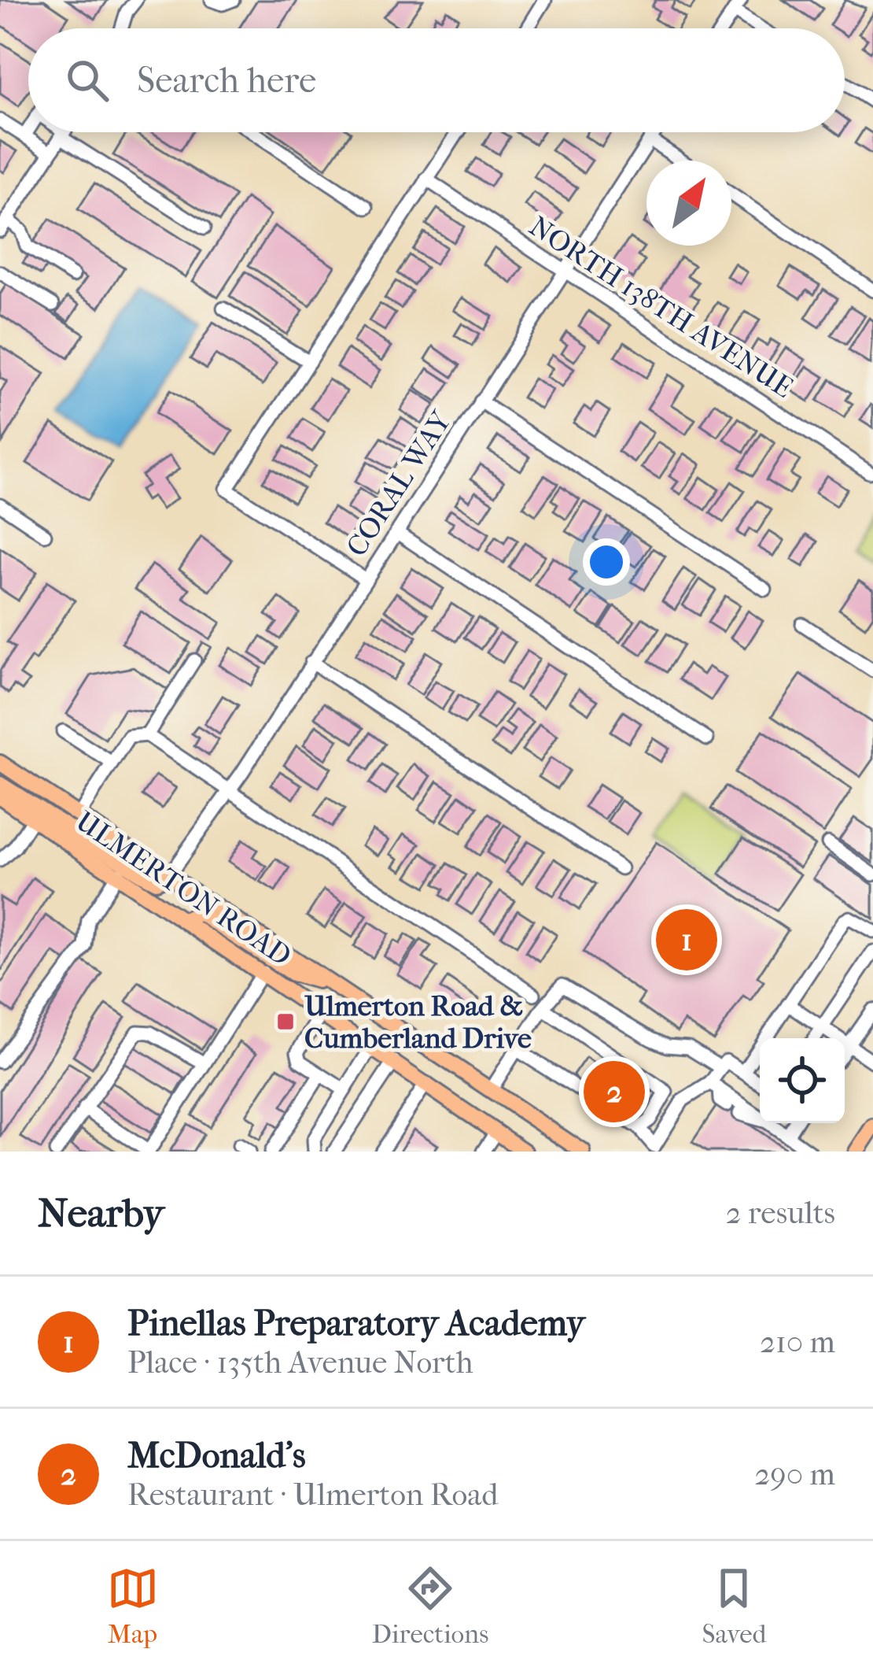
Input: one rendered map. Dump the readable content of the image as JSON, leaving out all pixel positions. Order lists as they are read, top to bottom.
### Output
{
  "streets": {
    "main road": ["ULMERTON ROAD"],
    "street": ["NORTH 138TH AVENUE", "CORAL WAY"]
  },
  "crossings": [
    ["NORTH 138TH AVENUE", "CORAL WAY"],
    ["CORAL WAY", "ULMERTON ROAD"]
  ],
  "places": {
    "transit": ["Ulmerton Road & Cumberland Drive"]
  },
  "north": "top right",
  "page": {
    "search": "Search here",
    "pins": ["1", "2"],
    "heading": ["Nearby", "2 results"],
    "list": [
      {
        "mark": "1",
        "name": "Pinellas Preparatory Academy",
        "note": "Place · 135th Avenue North",
        "value": "210 m"
      },
      {
        "mark": "2",
        "name": "McDonald's",
        "note": "Restaurant · Ulmerton Road",
        "value": "290 m"
      }
    ],
    "nav": ["Map", "Directions", "Saved"]
  }
}
